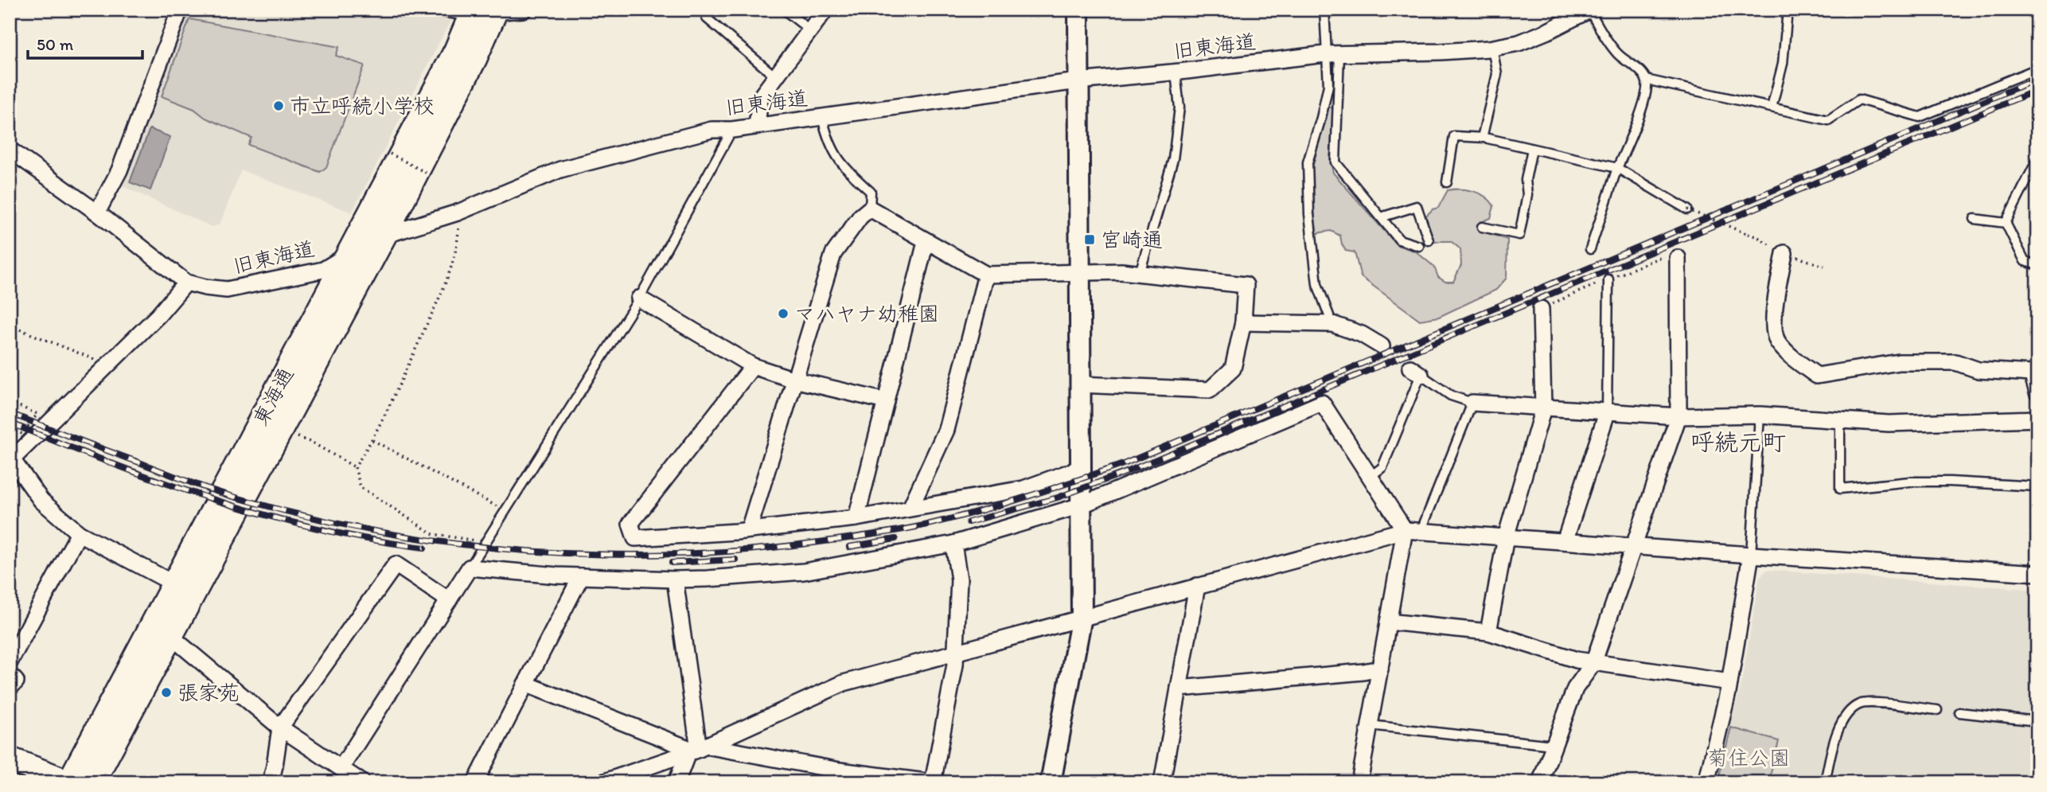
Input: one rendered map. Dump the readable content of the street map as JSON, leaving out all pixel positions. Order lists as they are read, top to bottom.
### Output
{
  "streets": {
    "main road": ["東海通"],
    "street": ["旧東海道"]
  },
  "crossings": [
    ["旧東海道", "東海通"]
  ],
  "districts": ["呼続元町"],
  "parks": ["菊住公園"],
  "places": {
    "other": ["市立呼続小学校", "マハヤナ幼稚園", "張家苑"],
    "transit": ["宮崎通"]
  },
  "scale_bar": "50 m"
}
